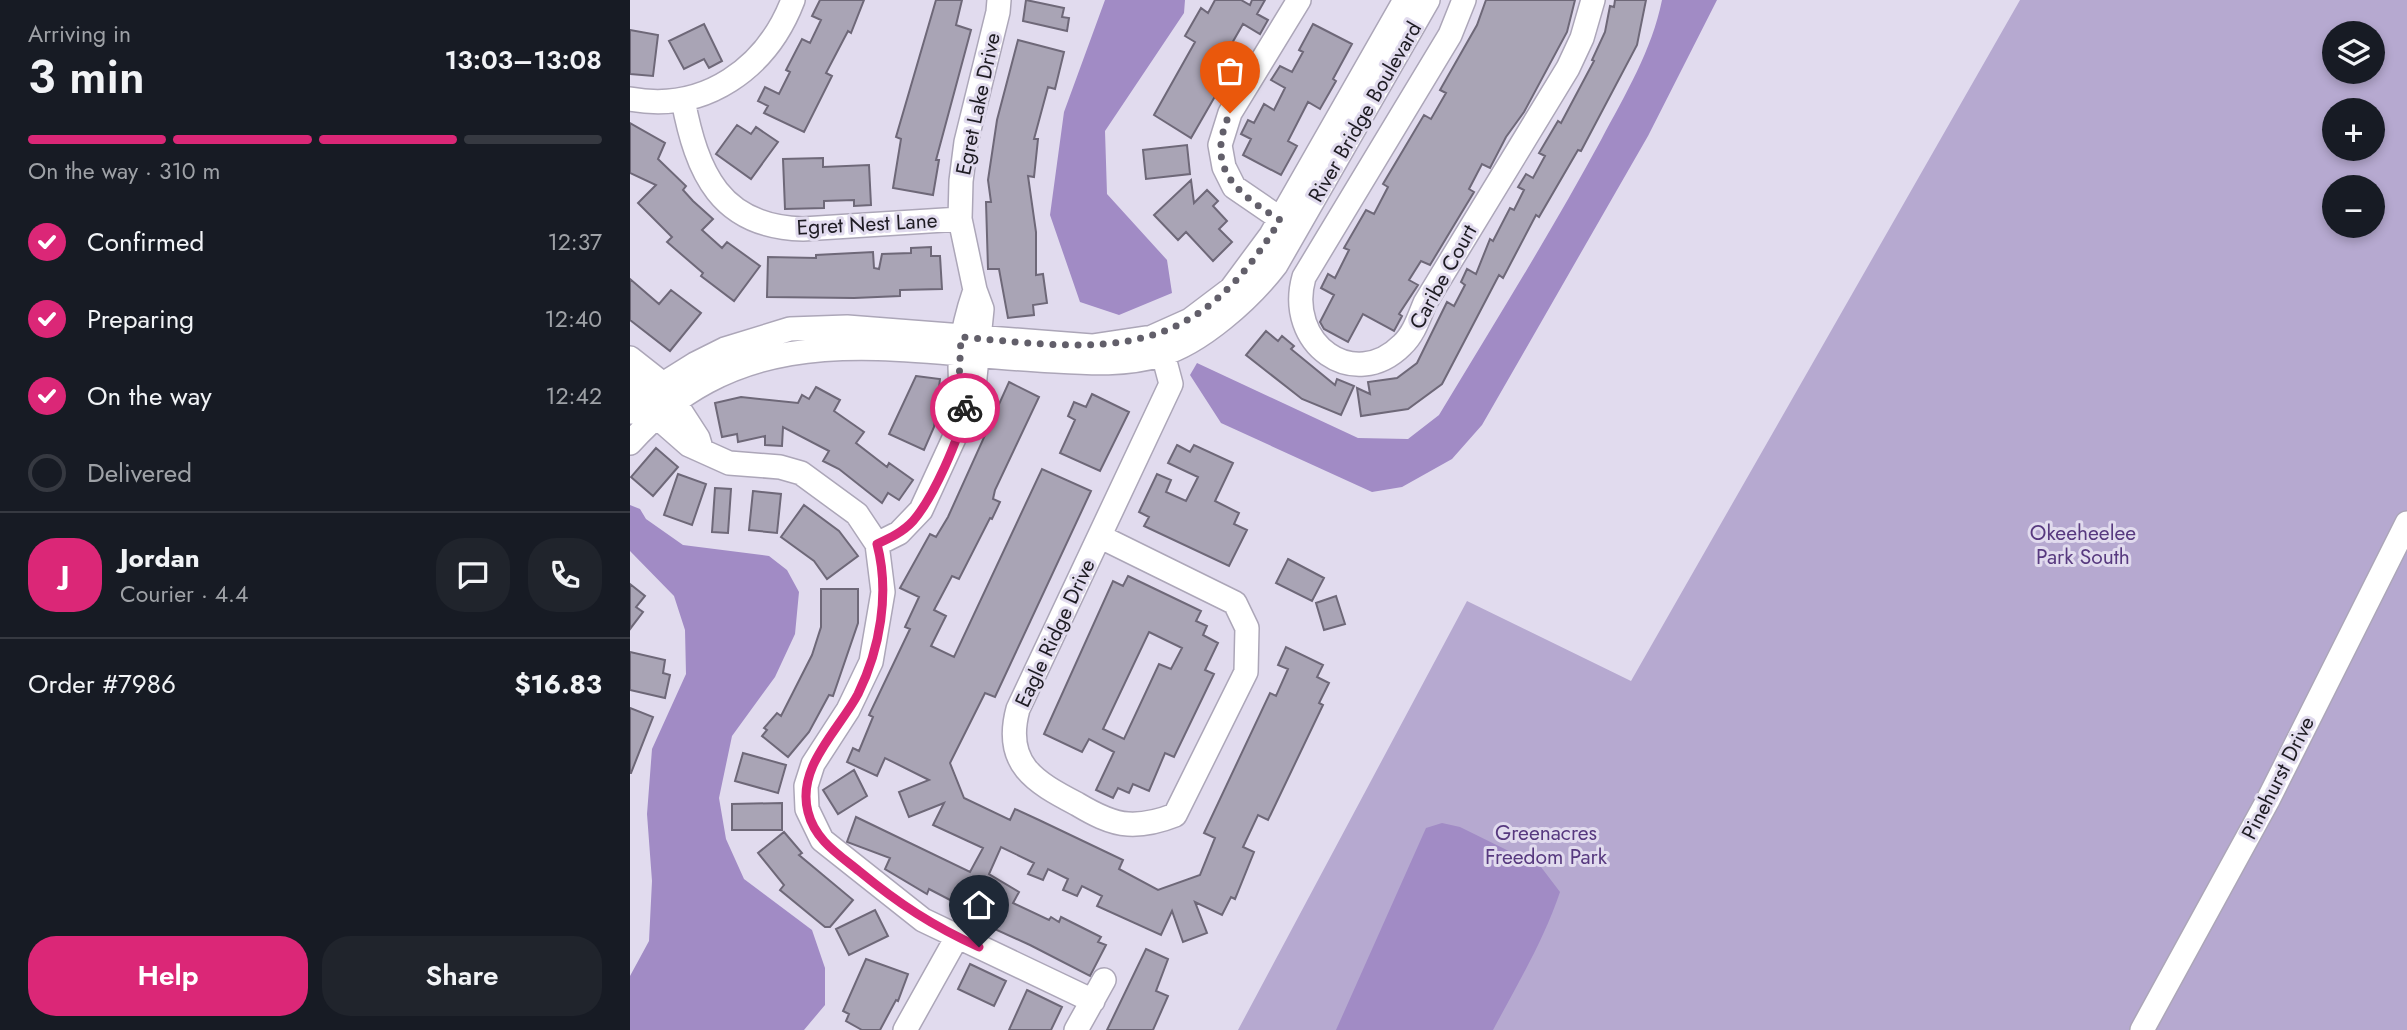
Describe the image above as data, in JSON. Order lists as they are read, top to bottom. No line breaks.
{"streets":{"street":["Egret Lake Drive","River Bridge Boulevard","Egret Nest Lane","Caribe Court","Eagle Ridge Drive","Pinehurst Drive"]},"crossings":[["Egret Lake Drive","River Bridge Boulevard"],["Egret Lake Drive","Egret Nest Lane"],["River Bridge Boulevard","Eagle Ridge Drive"]],"parks":["Okeeheelee Park South","Greenacres Freedom Park"],"page":{"heading":["3 min","Arriving in","13:03–13:08"],"panel":["Jordan","Courier · 4.4","Order #7986","$16.83"],"map_buttons":["+","−"],"bar":"On the way · 310 m","list":[["Confirmed","12:37"],["Preparing","12:40"],["On the way","12:42"],"Delivered"],"round":"J","buttons":["Help","Share"]}}
